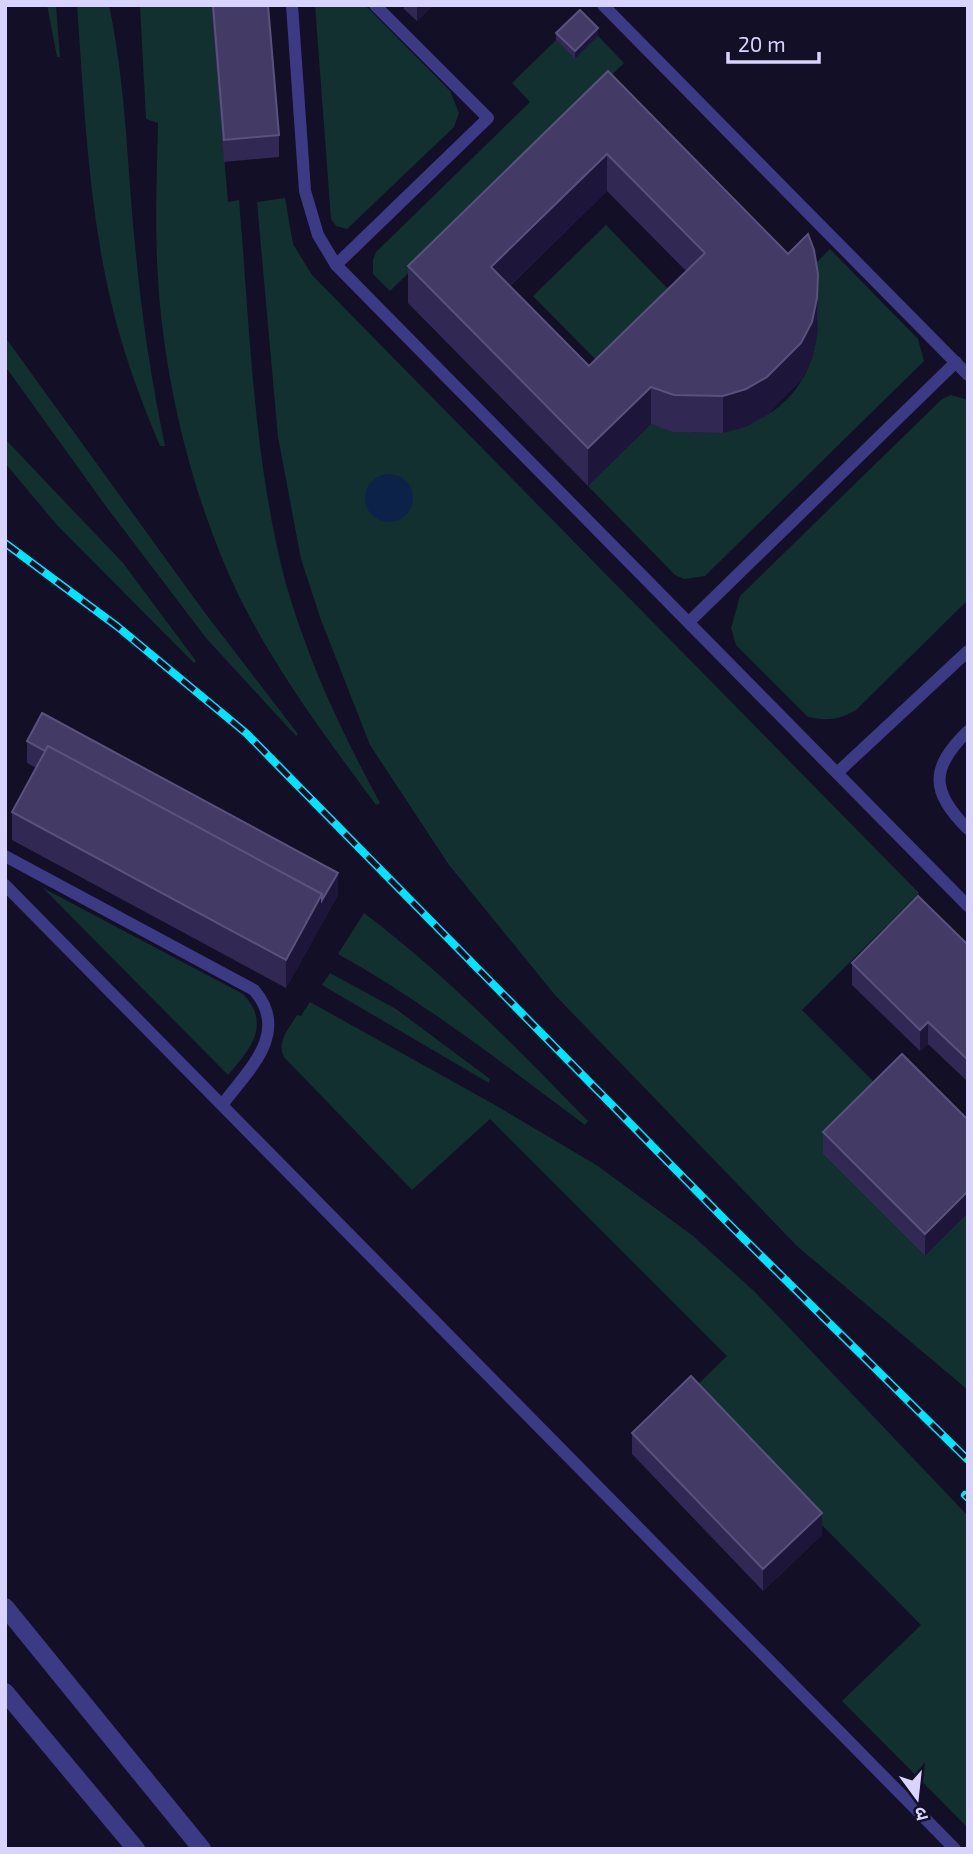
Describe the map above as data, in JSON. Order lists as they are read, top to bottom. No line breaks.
{"scale_bar":"20 m","north":"bottom"}
